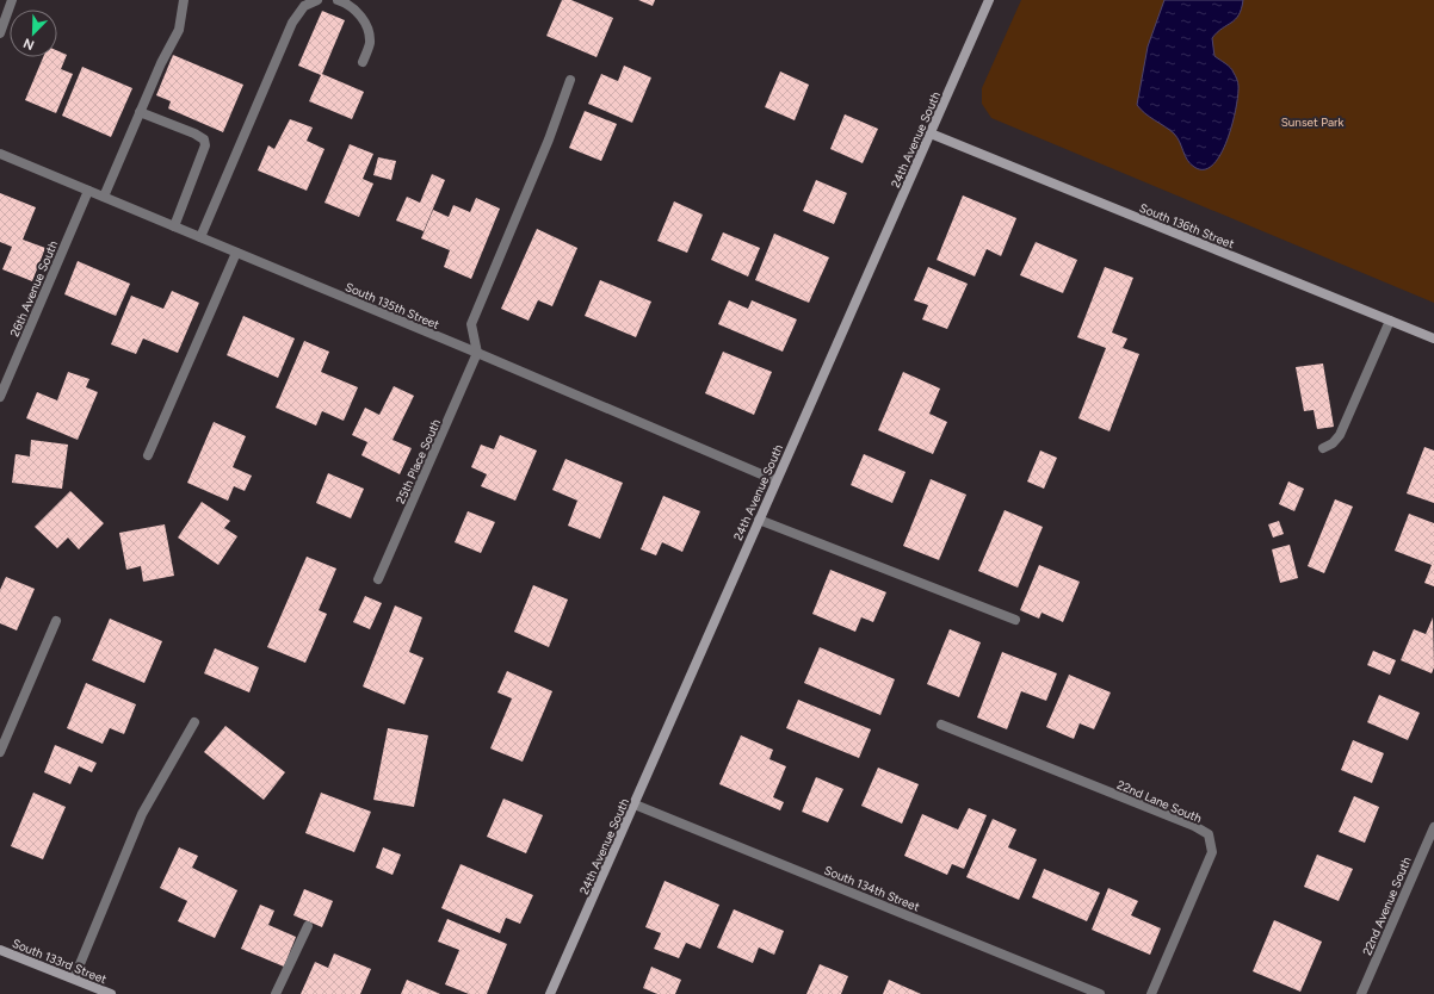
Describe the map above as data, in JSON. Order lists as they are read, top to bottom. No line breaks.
{"streets":{"street":["24th Avenue South","South 136th Street","26th Avenue South","South 135th Street","25th Place South","22nd Lane South","South 134th Street","22nd Avenue South","South 133rd Street"]},"crossings":[["24th Avenue South","South 136th Street"],["24th Avenue South","South 135th Street"],["24th Avenue South","South 134th Street"],["26th Avenue South","South 135th Street"],["South 135th Street","25th Place South"]],"parks":["Sunset Park"],"north":"bottom left"}
